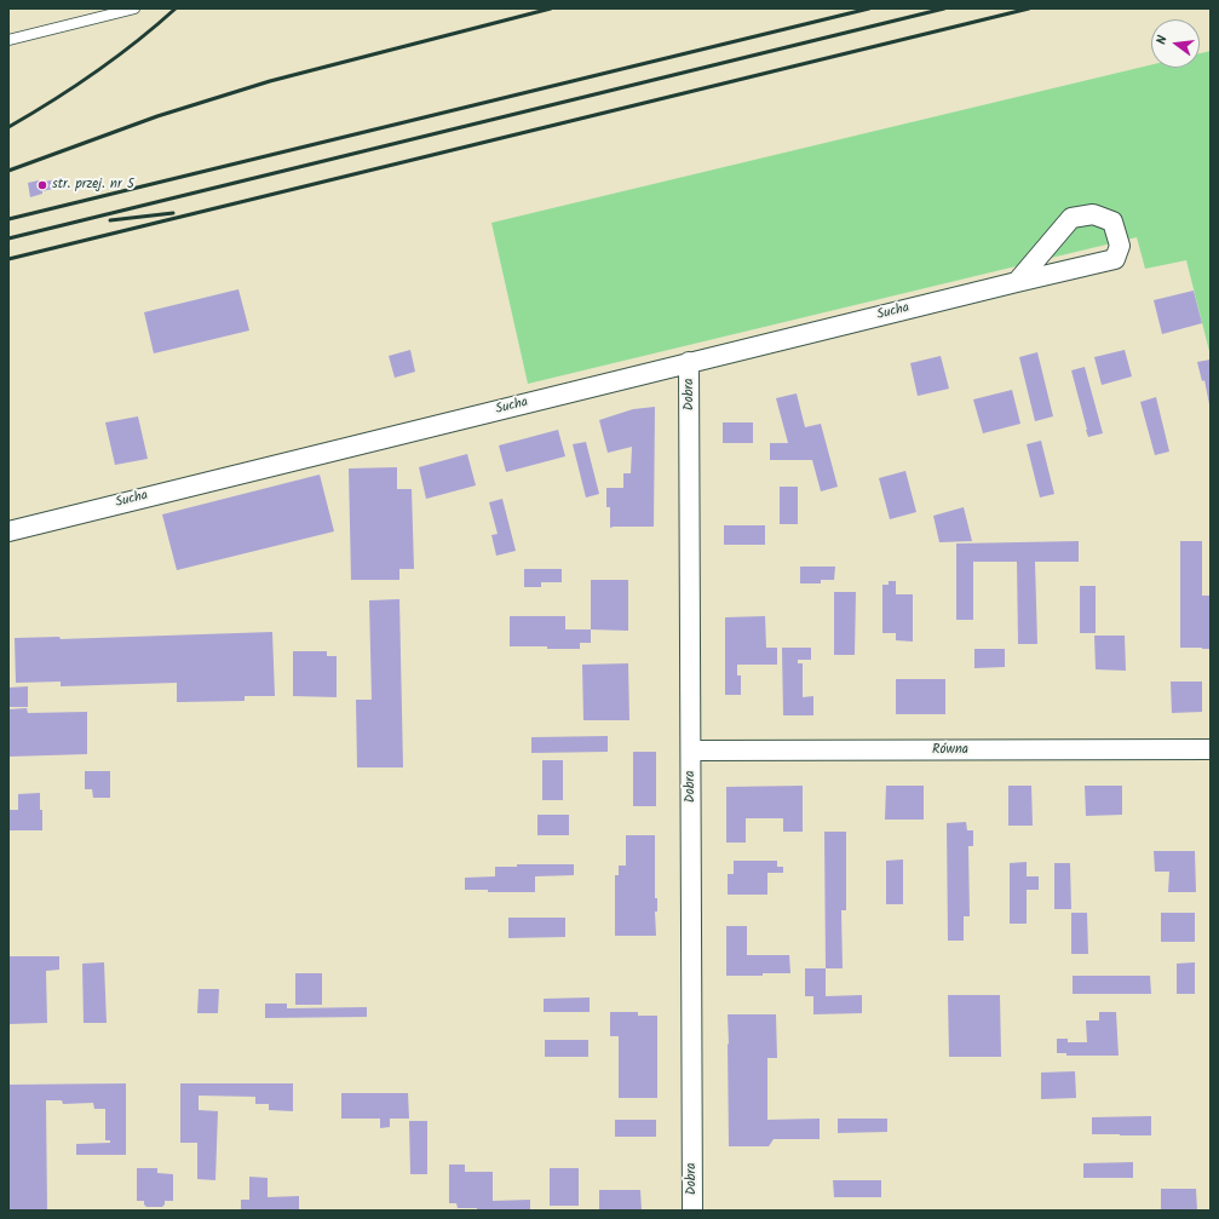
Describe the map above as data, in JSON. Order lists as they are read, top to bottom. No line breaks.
{"streets":{"street":["Sucha","Dobra","Równa"]},"crossings":[["Sucha","Dobra"],["Dobra","Równa"]],"places":["str. przej. nr 5"],"north":"left"}
